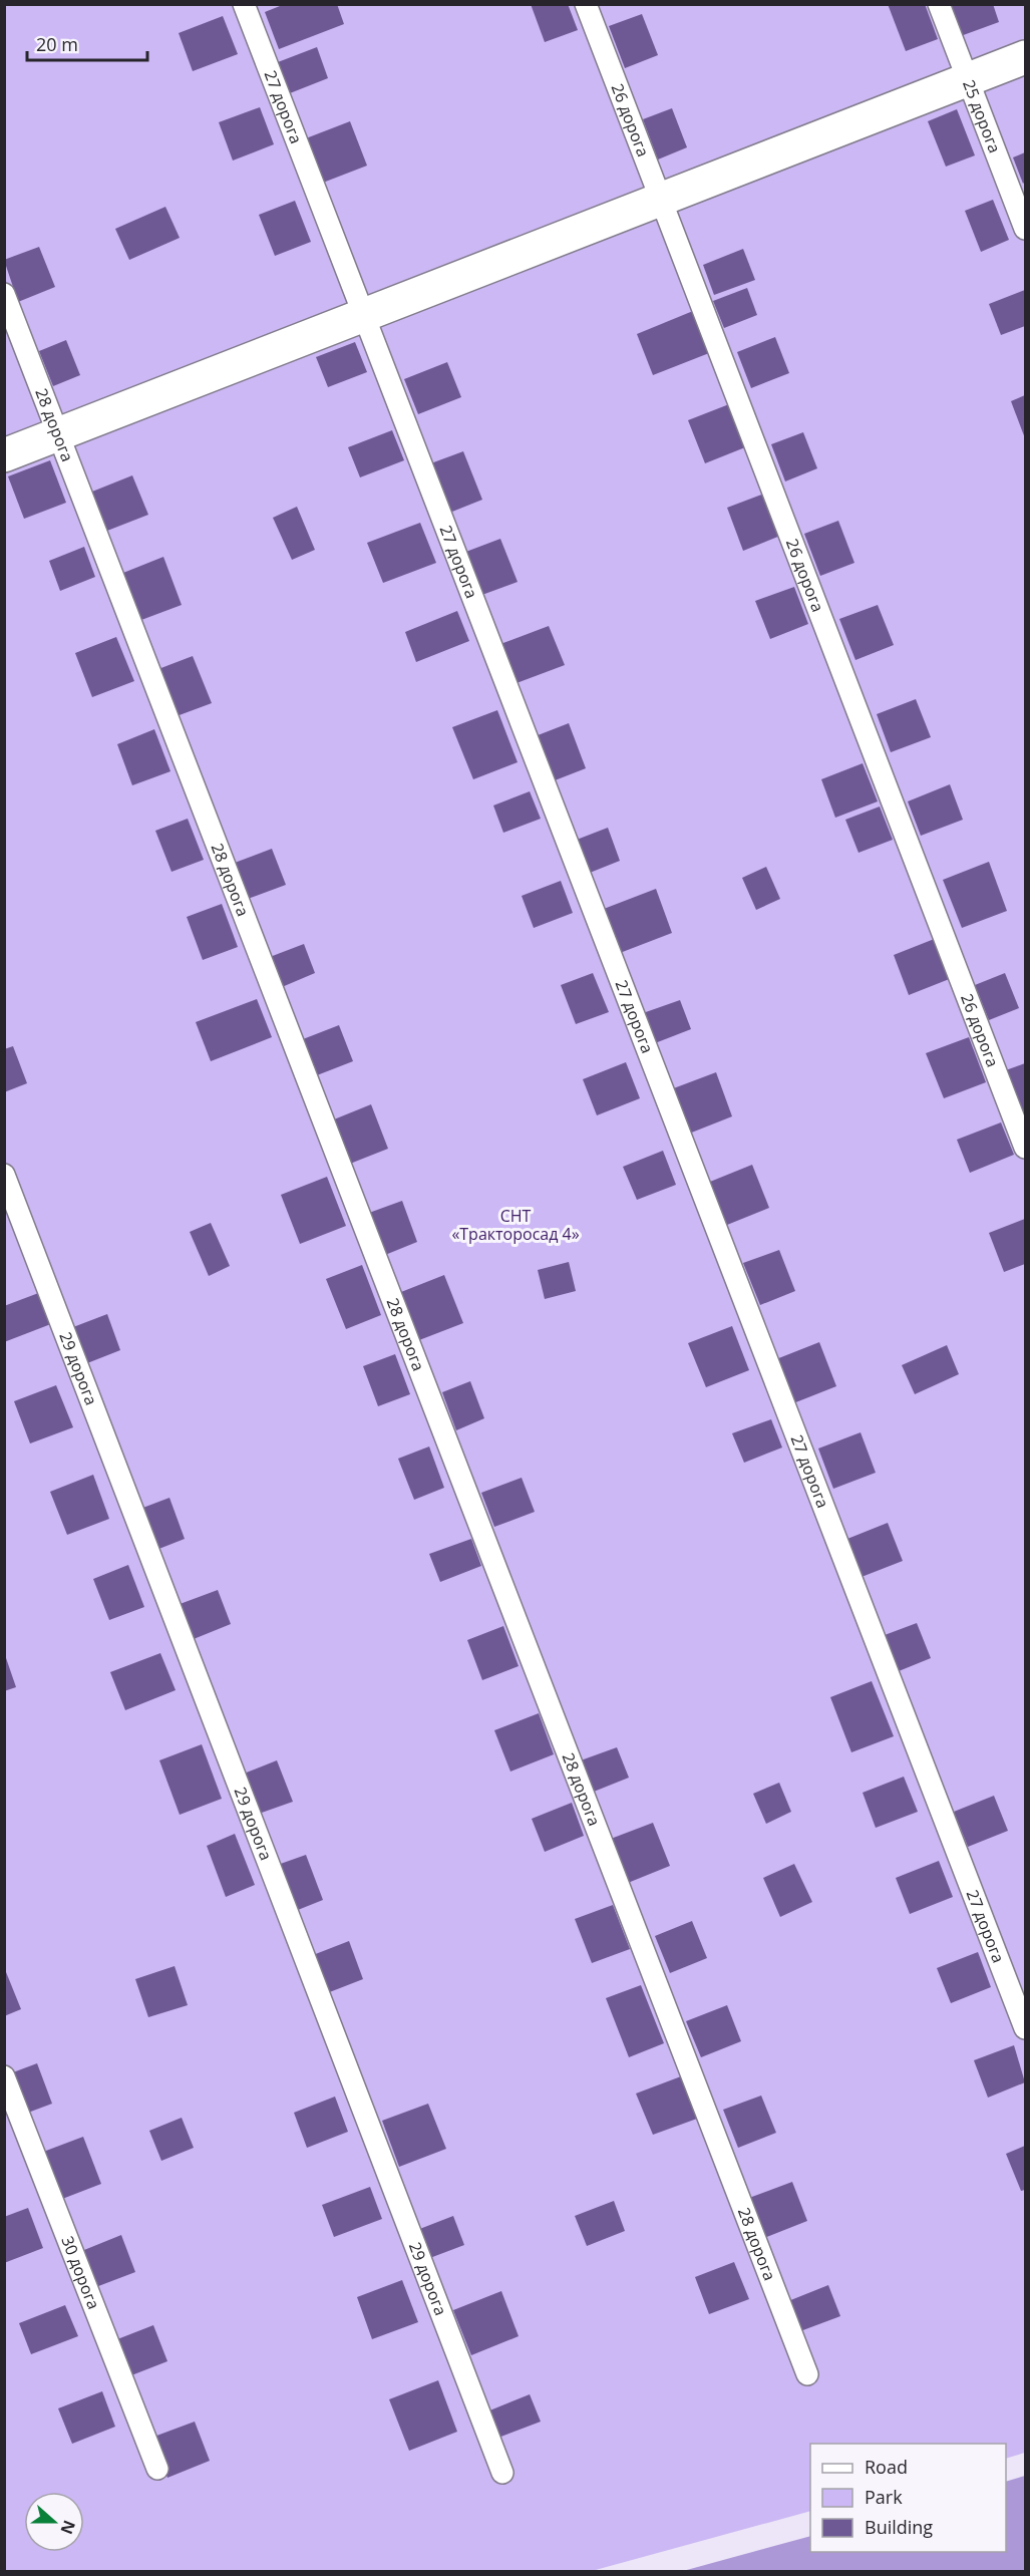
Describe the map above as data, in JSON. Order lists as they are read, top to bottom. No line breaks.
{"streets":{"lane":["27 дорога","25 дорога","26 дорога","28 дорога","29 дорога","30 дорога"]},"parks":["СНТ «Тракторосад 4»"],"legend":["Road","Park","Building"],"scale_bar":"20 m","north":"right"}
